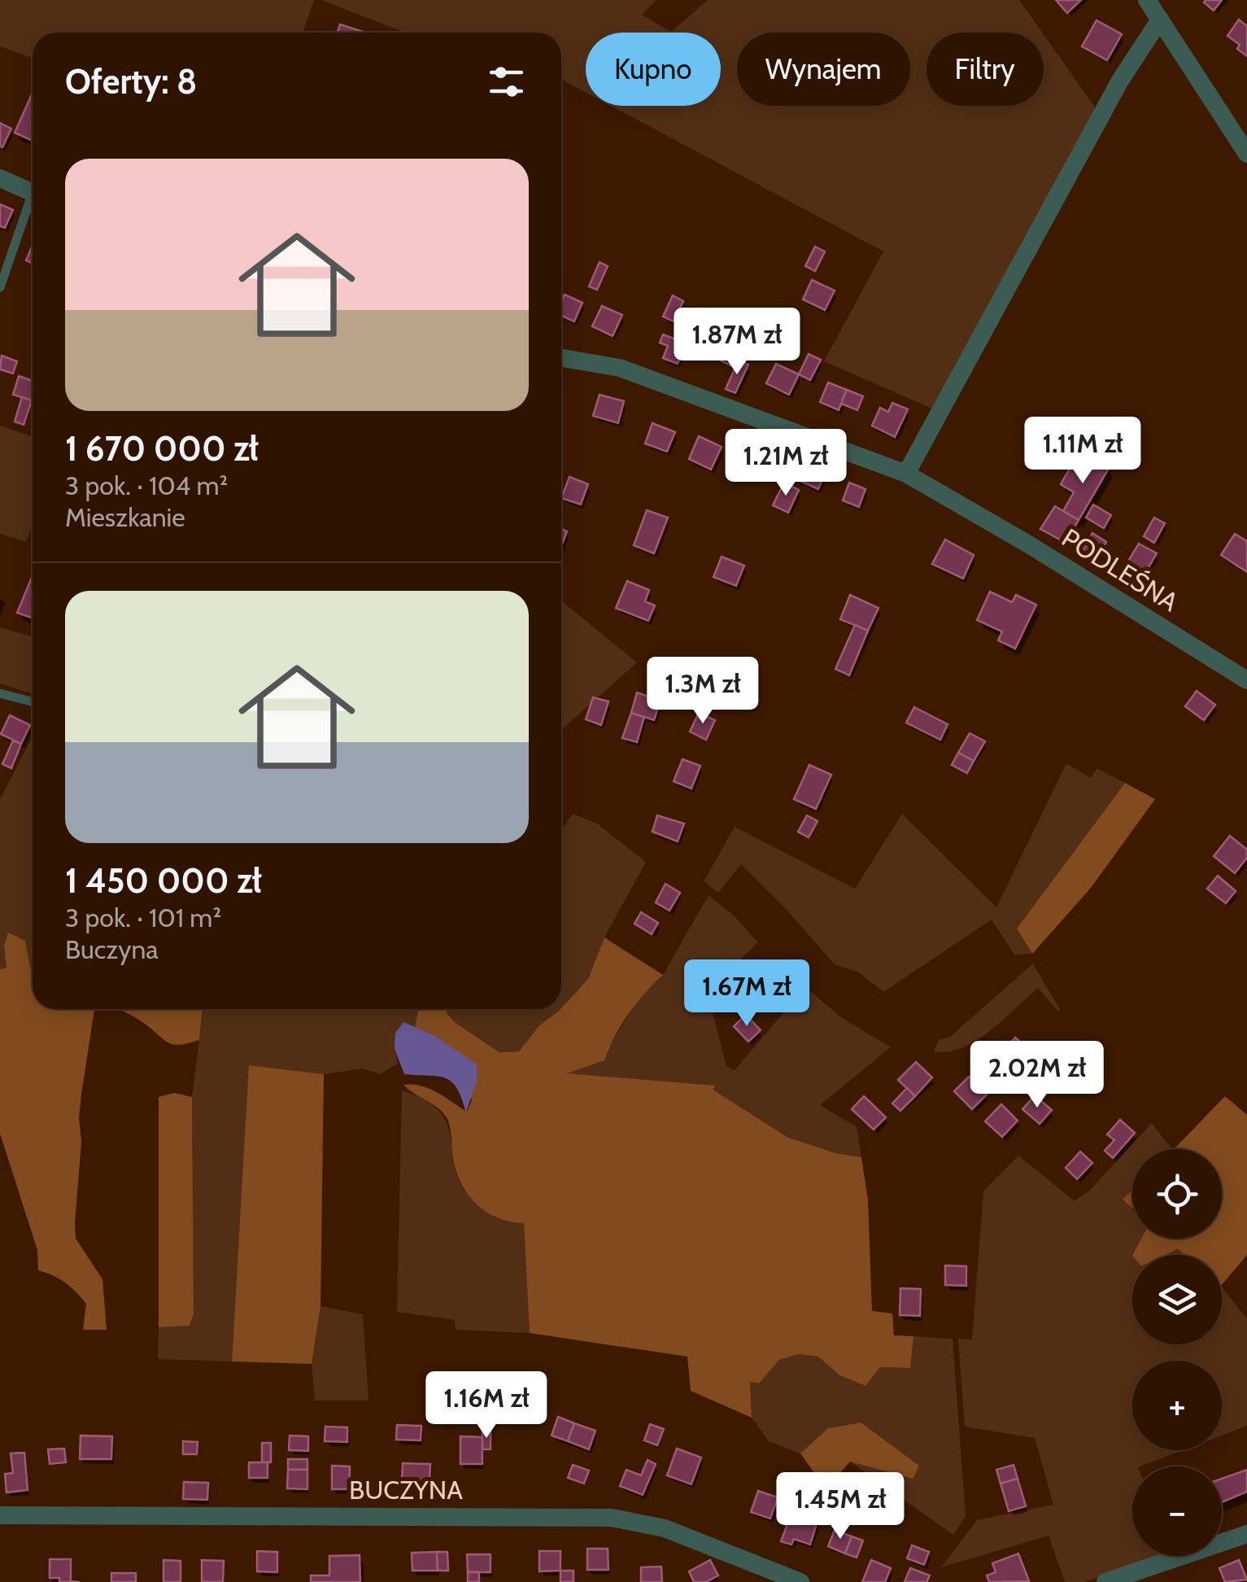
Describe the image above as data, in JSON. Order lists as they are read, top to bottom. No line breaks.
{"streets":{"street":["PODLEŚNA","BUCZYNA"]},"page":{"chip":["Kupno","Wynajem","Filtry"],"heading":"Oferty: 8","list":[{"name":"1 670 000 zł","note":"3 pok. · 104 m² · Mieszkanie"},{"name":"1 450 000 zł","note":"3 pok. · 101 m² · Buczyna"}],"price":["1.87M zł","1.11M zł","1.21M zł","1.3M zł","1.67M zł","2.02M zł","1.16M zł","1.45M zł"],"map_buttons":["+","−"]}}
